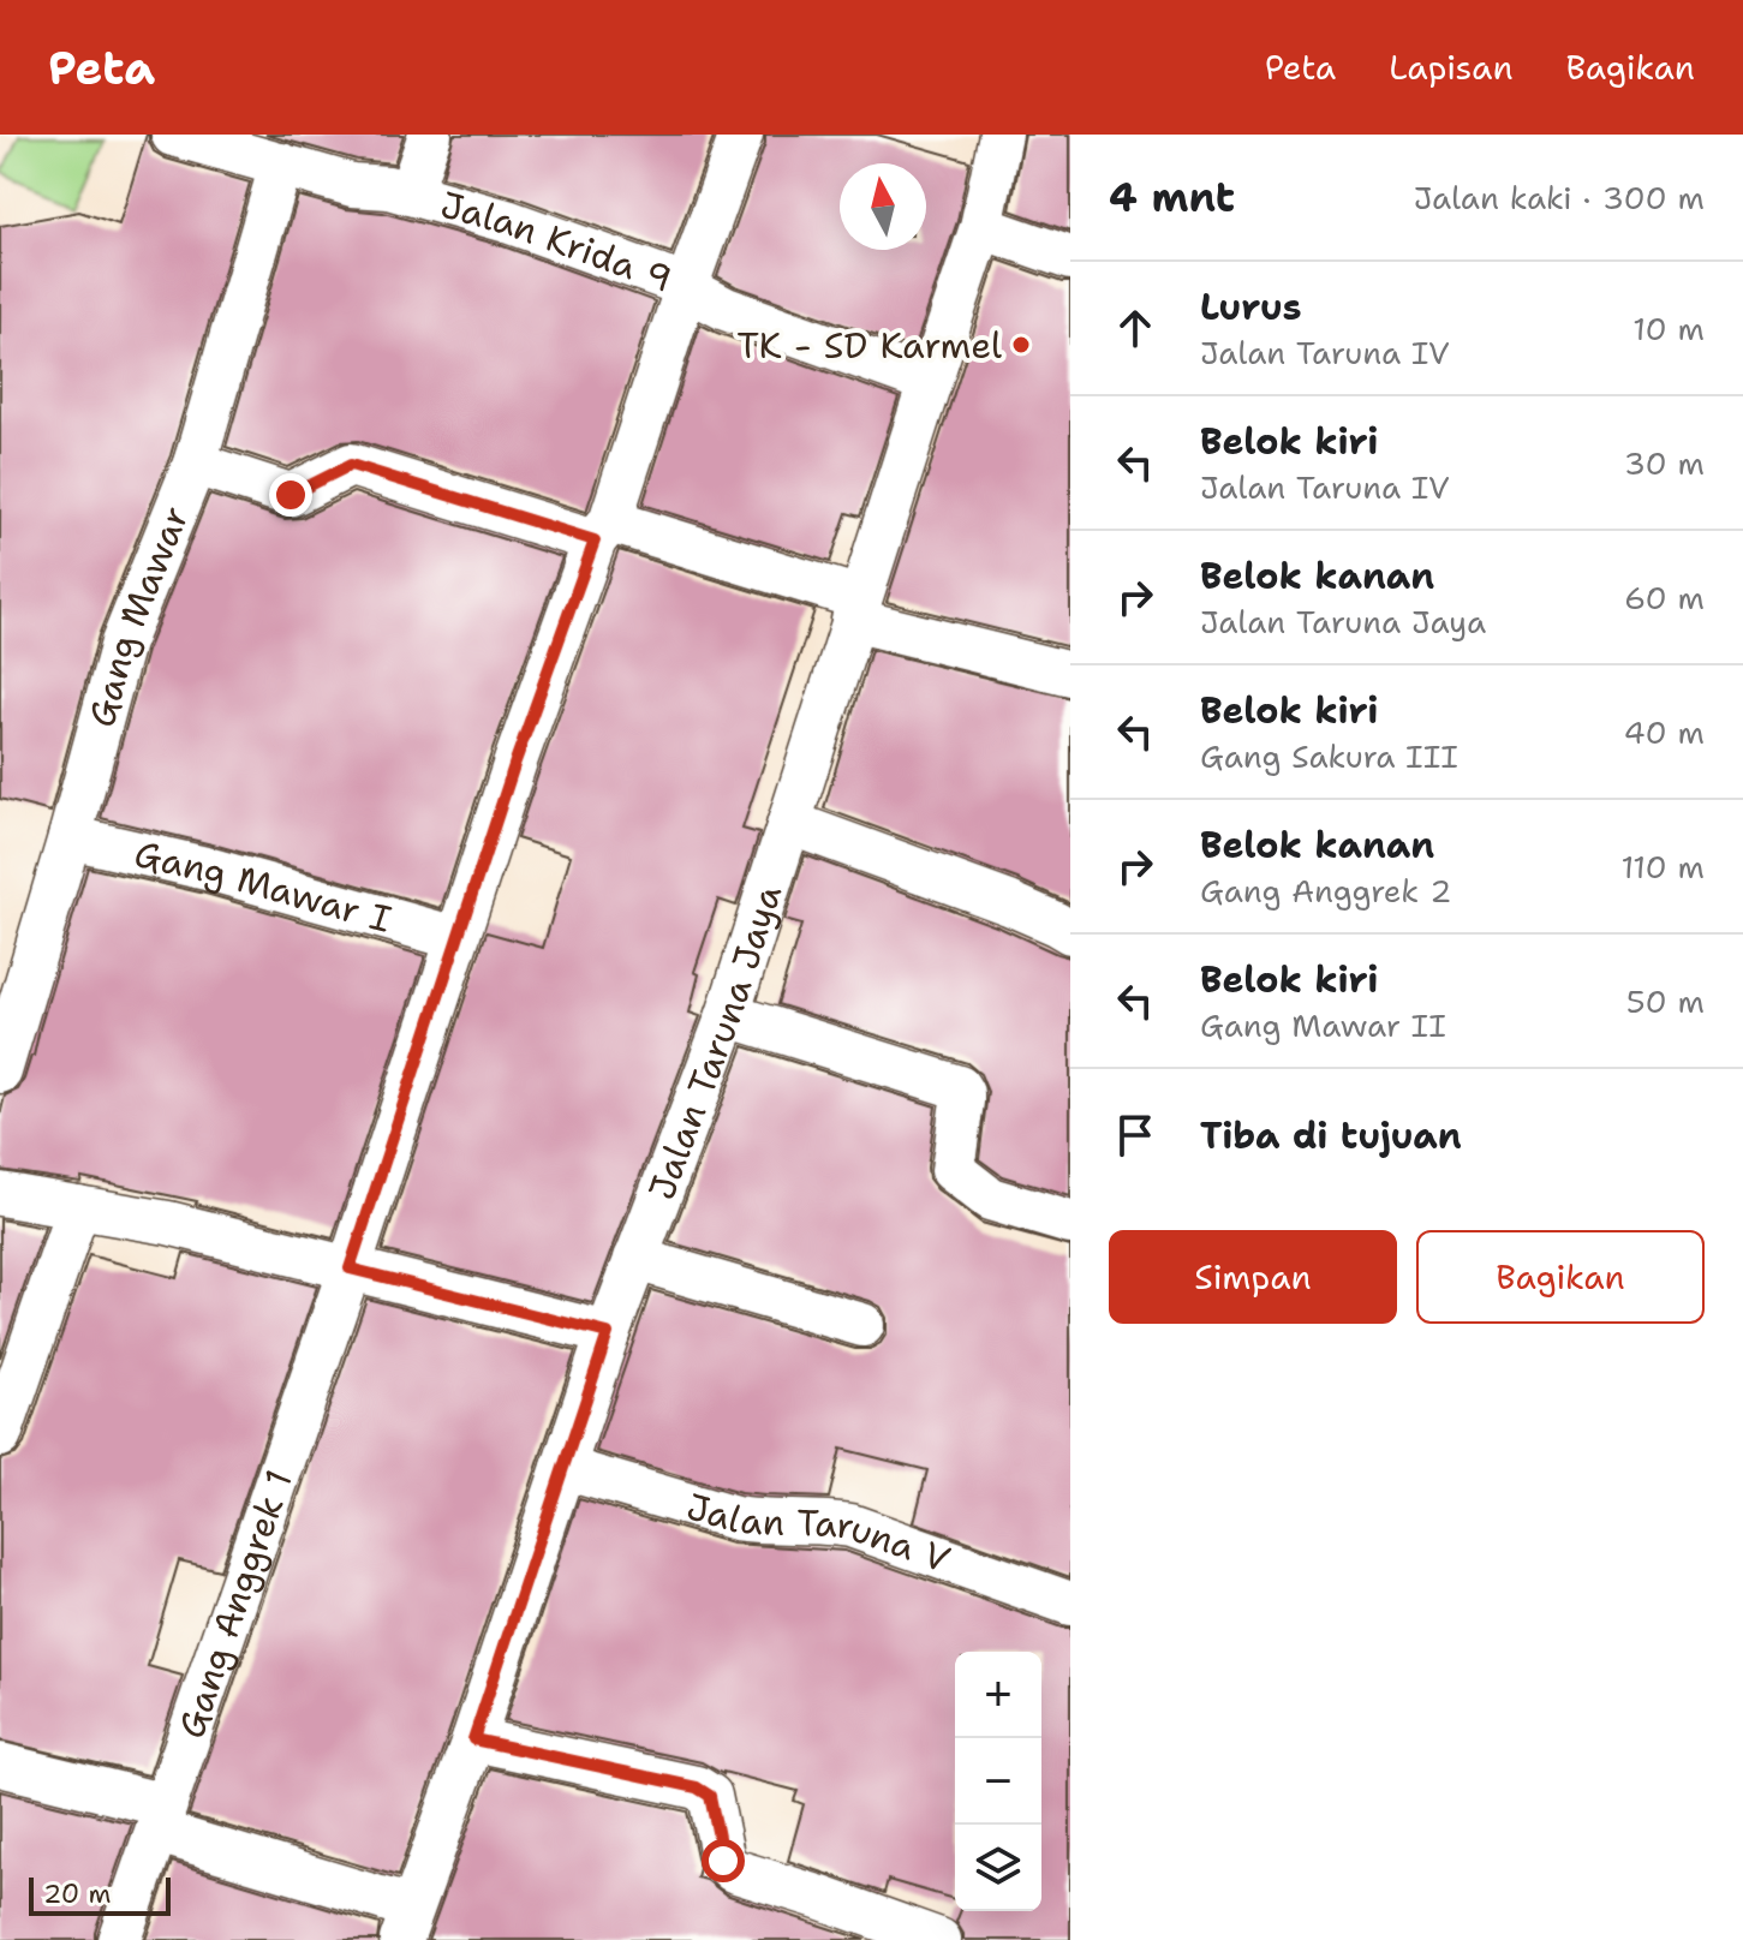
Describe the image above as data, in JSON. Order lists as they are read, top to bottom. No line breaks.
{"streets":{"street":["Jalan Krida 9","Gang Mawar","Gang Mawar I","Jalan Taruna Jaya","Jalan Taruna V","Gang Anggrek 1"]},"crossings":[["Jalan Krida 9","Gang Mawar"],["Jalan Krida 9","Jalan Taruna Jaya"],["Jalan Krida 9","Gang Anggrek 1"],["Gang Mawar","Gang Mawar I"],["Gang Mawar I","Gang Anggrek 1"],["Jalan Taruna Jaya","Jalan Taruna V"]],"places":["TK - SD Karmel"],"scale_bar":"20 m","north":"top","page":{"header":"Peta","nav":["Peta","Lapisan","Bagikan"],"heading":["4 mnt","Jalan kaki · 300 m"],"list":[["Lurus","Jalan Taruna IV","10 m"],["Belok kiri","Jalan Taruna IV","30 m"],["Belok kanan","Jalan Taruna Jaya","60 m"],["Belok kiri","Gang Sakura III","40 m"],["Belok kanan","Gang Anggrek 2","110 m"],["Belok kiri","Gang Mawar II","50 m"],"Tiba di tujuan"],"buttons":["Simpan","Bagikan"],"map_buttons":["+","−"],"scale":"20 m"}}
